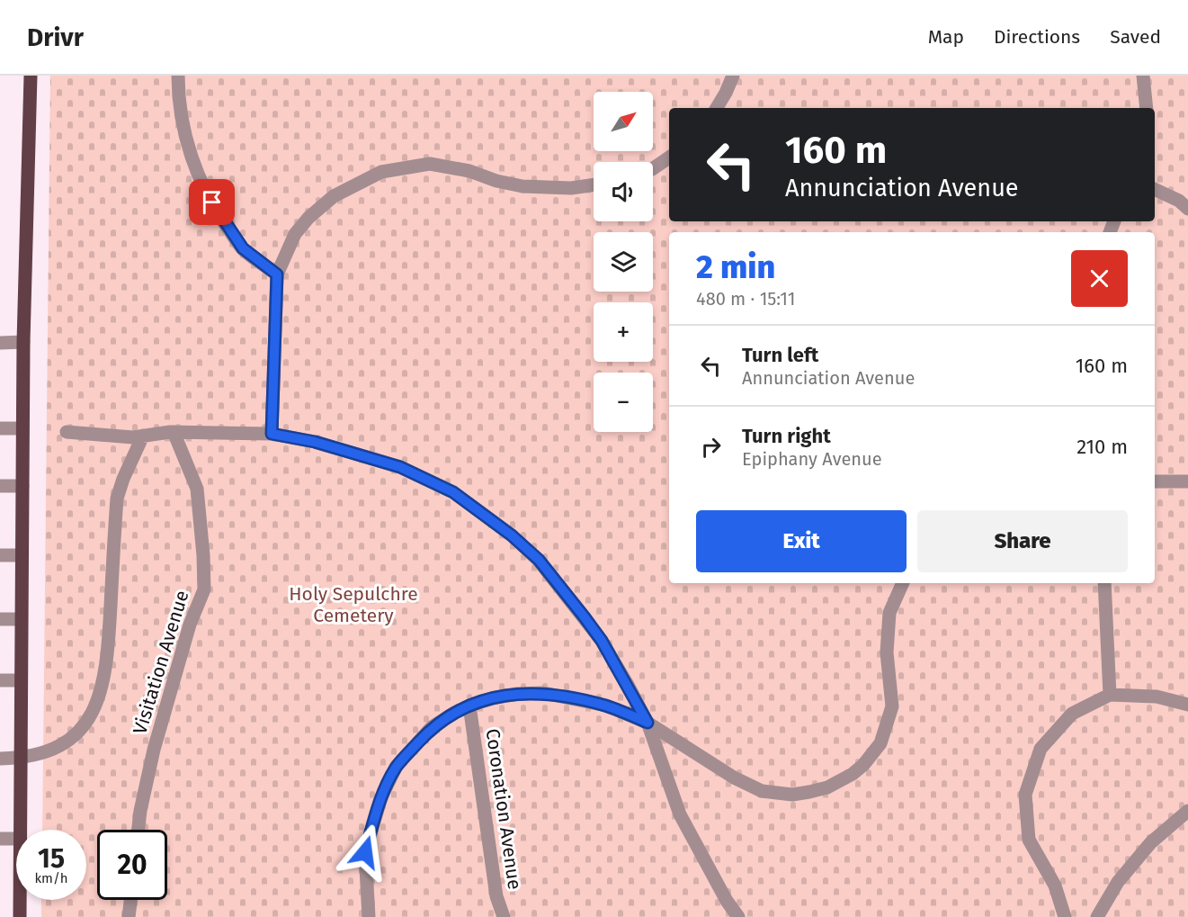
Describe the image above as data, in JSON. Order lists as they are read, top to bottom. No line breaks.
{"streets":{"street":["Visitation Avenue","Coronation Avenue"]},"parks":["Holy Sepulchre Cemetery"],"north":"top right","page":{"header":"Drivr","nav":["Map","Directions","Saved"],"map_buttons":["+","−"],"turn":["160 m","Annunciation Avenue"],"heading":["2 min","480 m · 15:11"],"list":[{"name":"Turn left","note":"Annunciation Avenue","value":"160 m"},{"name":"Turn right","note":"Epiphany Avenue","value":"210 m"}],"buttons":["Exit","Share"],"speed":"15 km/h","limit":"20"}}
